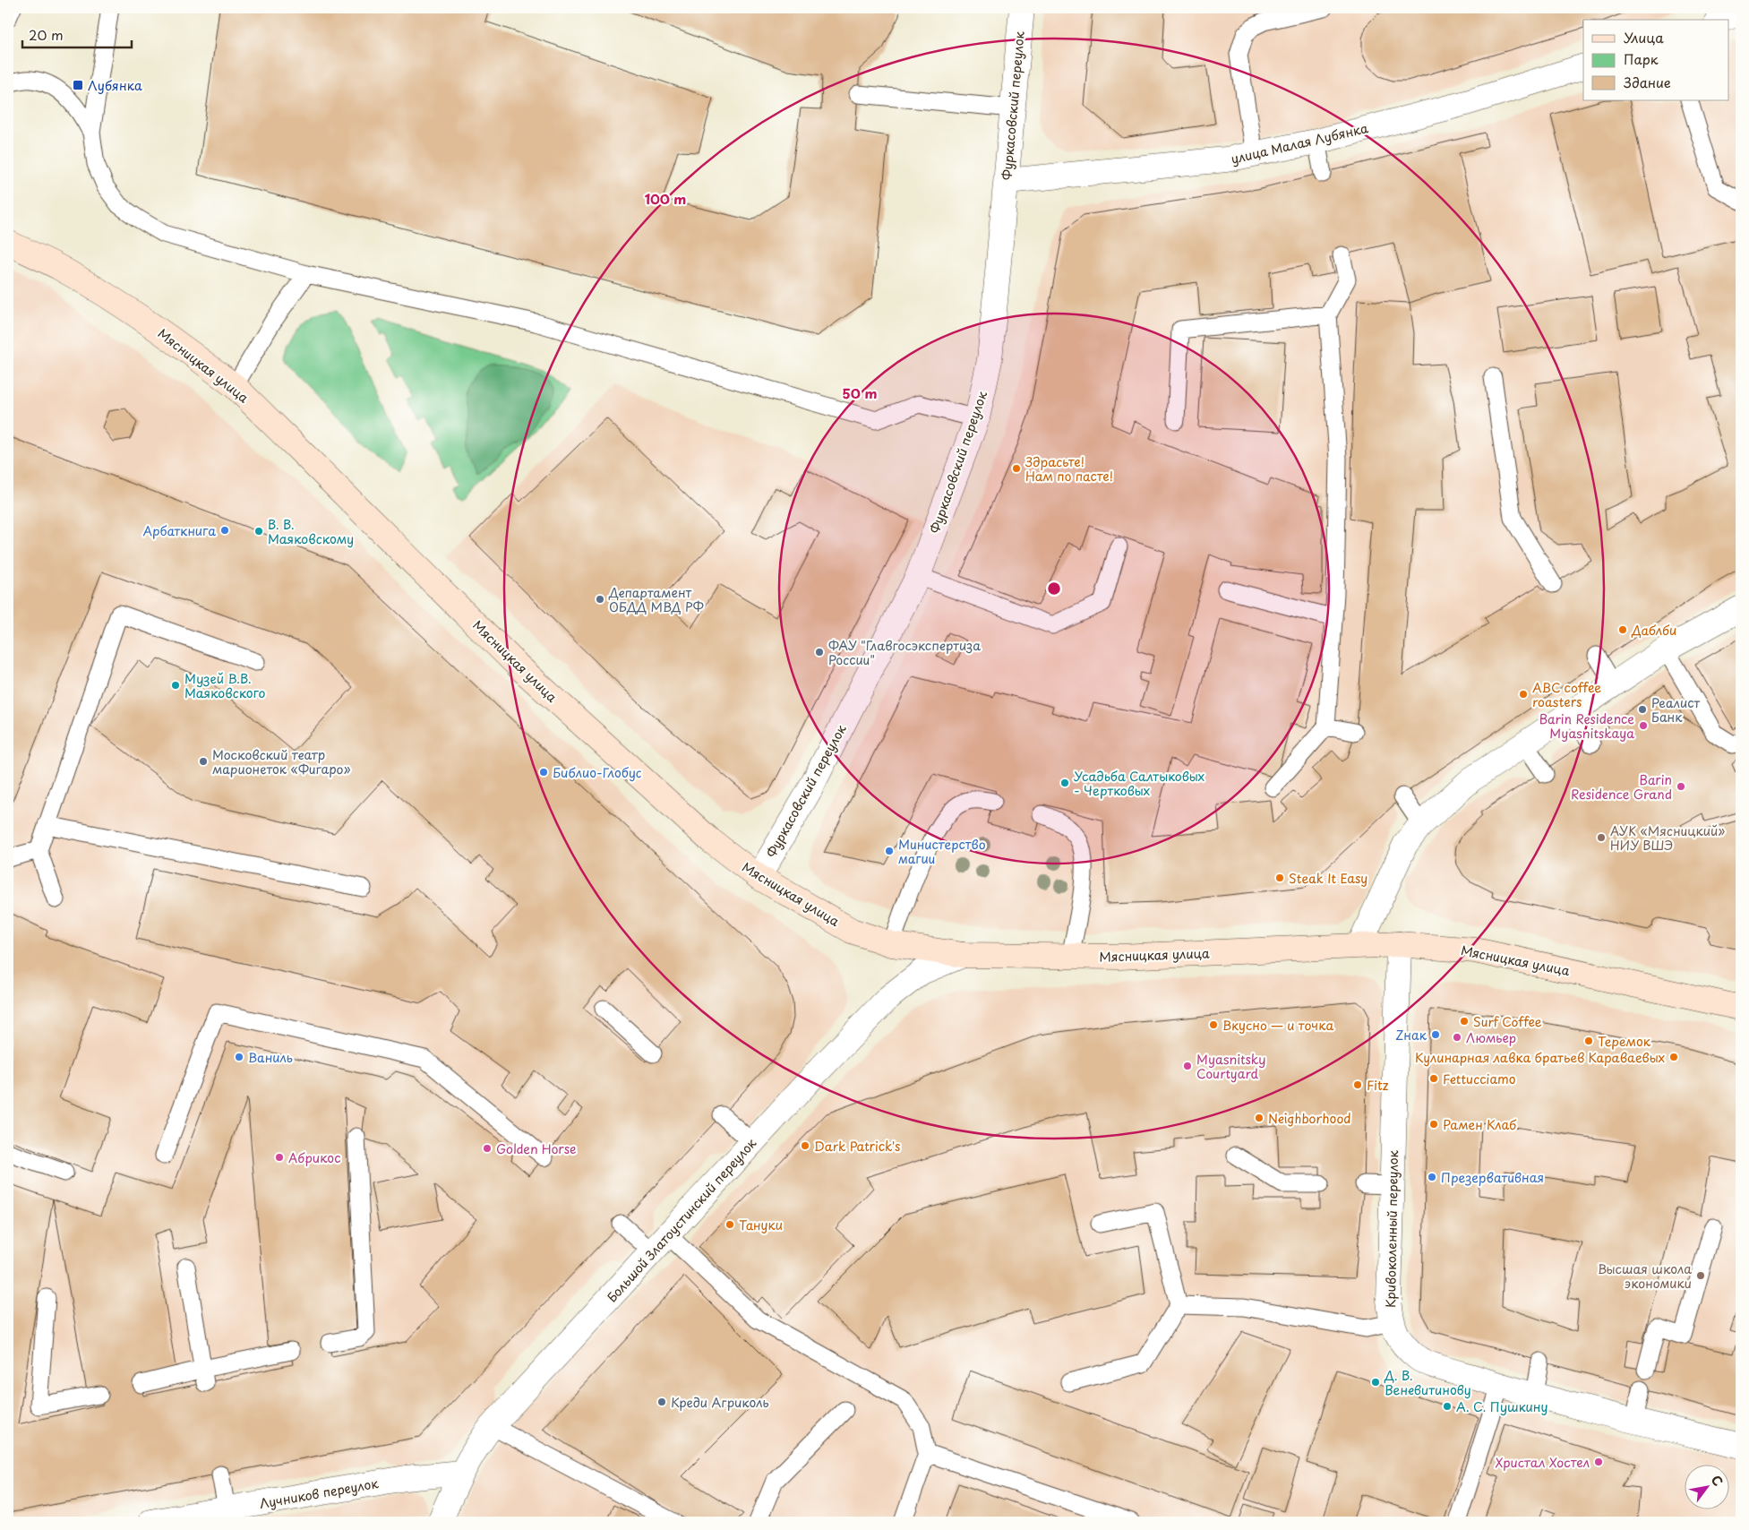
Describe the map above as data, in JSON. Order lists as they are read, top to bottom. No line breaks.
{"streets":{"main road":["Мясницкая улица"],"street":["Фуркасовский переулок","улица Малая Лубянка","Большой Златоустинский переулок","Кривоколенный переулок","Лучников переулок"]},"crossings":[["Фуркасовский переулок","улица Малая Лубянка"],["Фуркасовский переулок","Мясницкая улица"],["Мясницкая улица","Большой Златоустинский переулок"],["Мясницкая улица","Кривоколенный переулок"],["Большой Златоустинский переулок","Лучников переулок"]],"places":{"transit":["Лубянка"],"other":["Здрасьте! Нам по пасте!","Арбаткнига","В. В. Маяковскому","Департамент ОБДД МВД РФ","Даблби","ФАУ \"Главгосэкспертиза России\"","Музей В.В. Маяковского","ABC coffee roasters","Реалист Банк","Barin Residence Myasnitskaya","Московский театр марионеток «Фигаро»","Библио-Глобус","Усадьба Салтыковых - Чертковых","Barin Residence Grand","АУК «Мясницкий» НИУ ВШЭ","Министерство магии","Steak It Easy","Surf Coffee","Вкусно — и точка","Zнак","Люмьер","Теремок","Ваниль","Кулинарная лавка братьев Караваевых","Myasnitsky Courtyard","Fettucciamo","Fitz","Neighborhood","Рамен Клаб","Dark Patrick's","Golden Horse","Абрикос","Презервативная","Тануки","Высшая школа экономики","Д. В. Веневитинову","Креди Агриколь","А. С. Пушкину","Христал Хостел"]},"legend":["Улица","Парк","Здание"],"scale_bar":"20 m","north":"top right","rings":["100 m","50 m"]}
